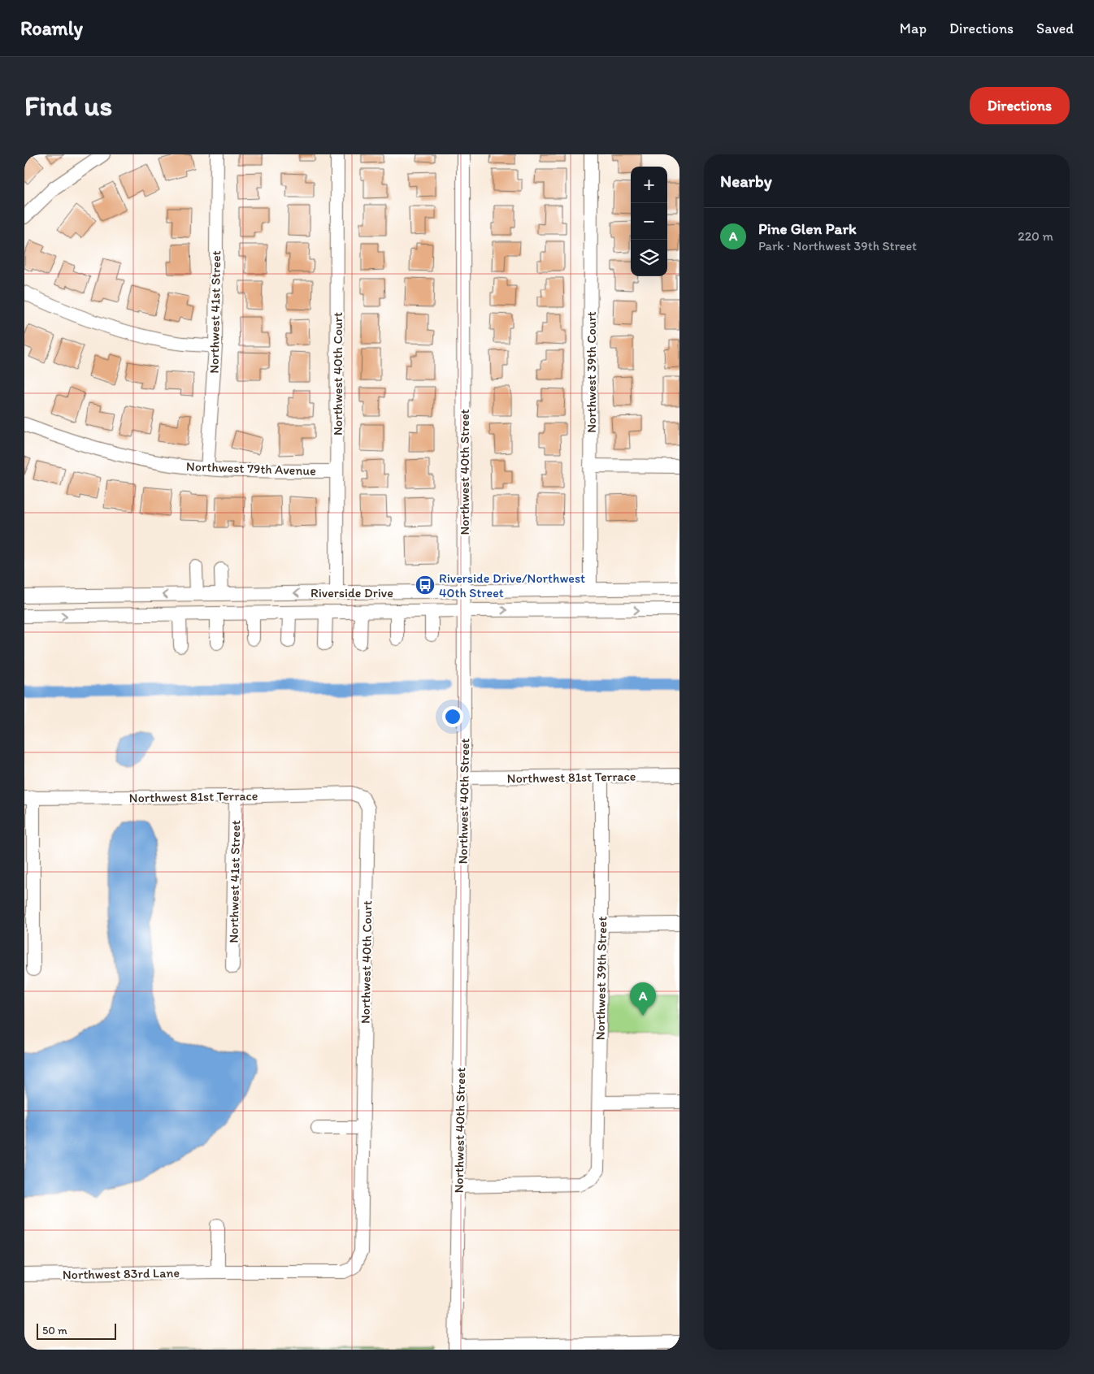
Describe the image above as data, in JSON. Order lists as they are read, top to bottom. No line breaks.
{"streets":{"street":["Northwest 41st Street","Northwest 39th Court","Northwest 40th Court","Northwest 79th Avenue","Northwest 40th Street","Riverside Drive","Northwest 81st Terrace","Northwest 39th Street","Northwest 83rd Lane"]},"crossings":[["Northwest 41st Street","Northwest 79th Avenue"],["Northwest 41st Street","Northwest 81st Terrace"],["Northwest 39th Court","Riverside Drive"],["Northwest 40th Court","Northwest 79th Avenue"],["Northwest 40th Court","Riverside Drive"],["Northwest 40th Court","Northwest 81st Terrace"],["Northwest 40th Court","Northwest 83rd Lane"],["Northwest 40th Street","Riverside Drive"],["Northwest 40th Street","Northwest 81st Terrace"],["Northwest 40th Street","Northwest 39th Street"],["Northwest 81st Terrace","Northwest 39th Street"]],"places":{"bus stop":["Riverside Drive/Northwest 40th Street"]},"scale_bar":"50 m","page":{"header":"Roamly","nav":["Map","Directions","Saved"],"buttons":"Directions","title":"Find us","heading":"Nearby","map_buttons":["+","−"],"list":[{"mark":"A","name":"Pine Glen Park","note":"Park · Northwest 39th Street","value":"220 m"}],"pins":"A","scale":"50 m"}}
